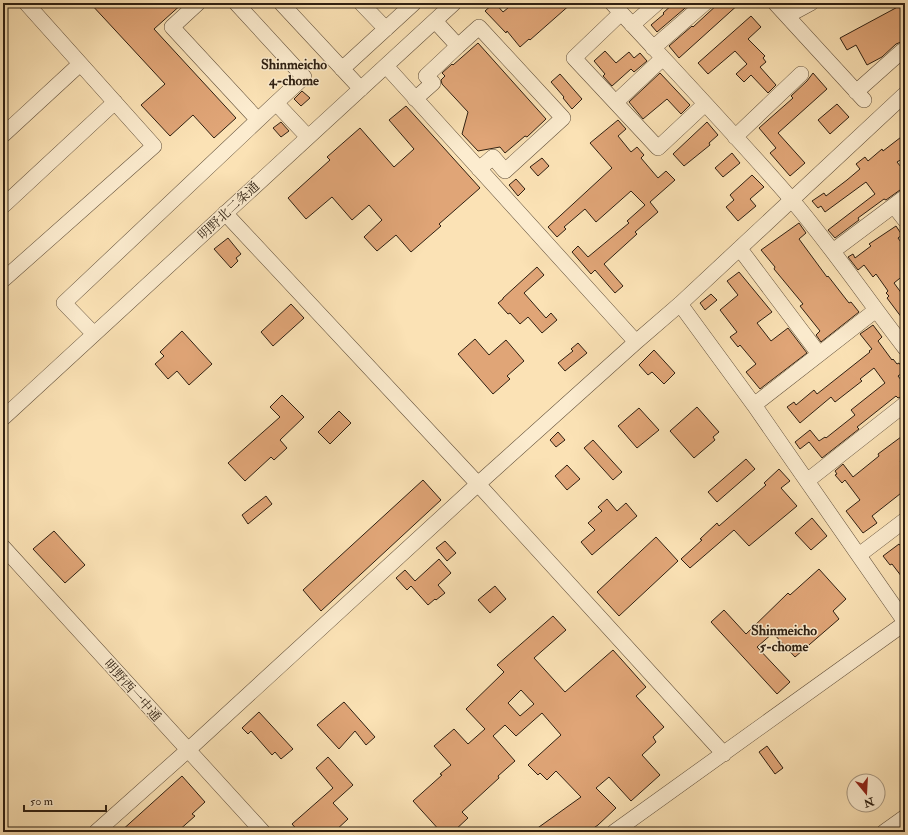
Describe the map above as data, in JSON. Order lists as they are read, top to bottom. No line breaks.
{"streets":{"street":["明野北二条通","明野西一中通"]},"districts":["Shinmeicho 4-chome","Shinmeicho 5-chome"],"scale_bar":"50 m","north":"bottom"}
